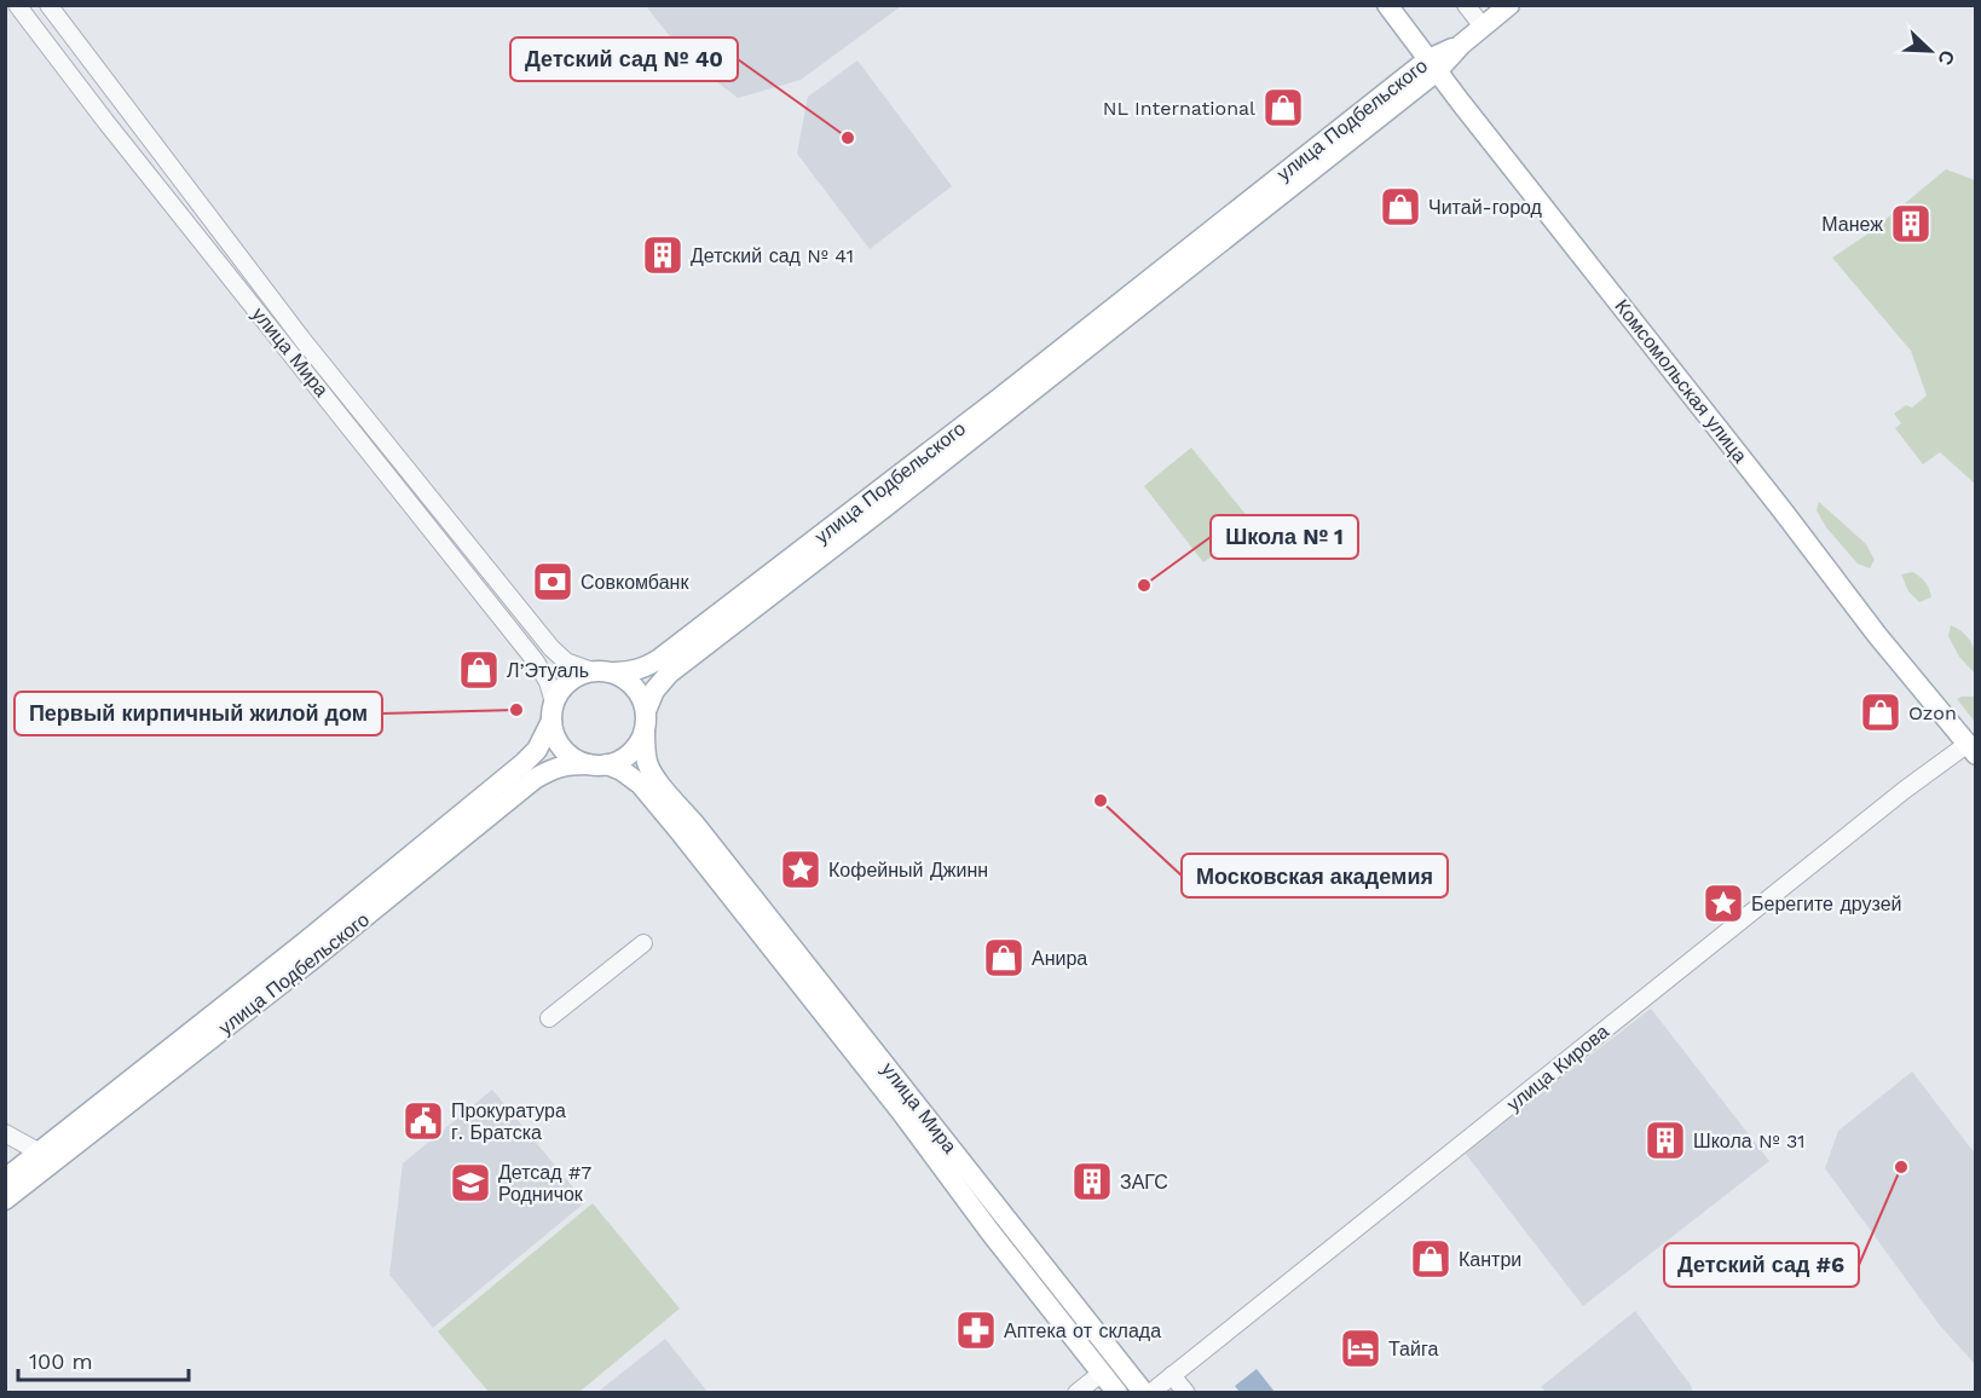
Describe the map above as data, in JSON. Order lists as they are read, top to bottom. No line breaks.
{"streets":{"main road":["улица Подбельского","улица Мира","Комсомольская улица"],"street":["улица Кирова"]},"crossings":[["улица Подбельского","улица Мира"],["улица Подбельского","Комсомольская улица"],["улица Мира","улица Кирова"],["Комсомольская улица","улица Кирова"]],"places":{"shop":["NL International","Читай-город","Л’Этуаль","Ozon","Анира","Кантри"],"other":["Детский сад № 40","Школа № 1","Первый кирпичный жилой дом","Московская академия","Детский сад #6"],"building":["Манеж","Детский сад № 41","Школа № 31","ЗАГС"],"bank":["Совкомбанк"],"place":["Кофейный Джинн","Берегите друзей"],"public building":["Прокуратура г. Братска"],"school or university":["Детсад #7 Родничок"],"pharmacy":["Аптека от склада"],"hotel":["Тайга"]},"scale_bar":"100 m","north":"bottom right"}
